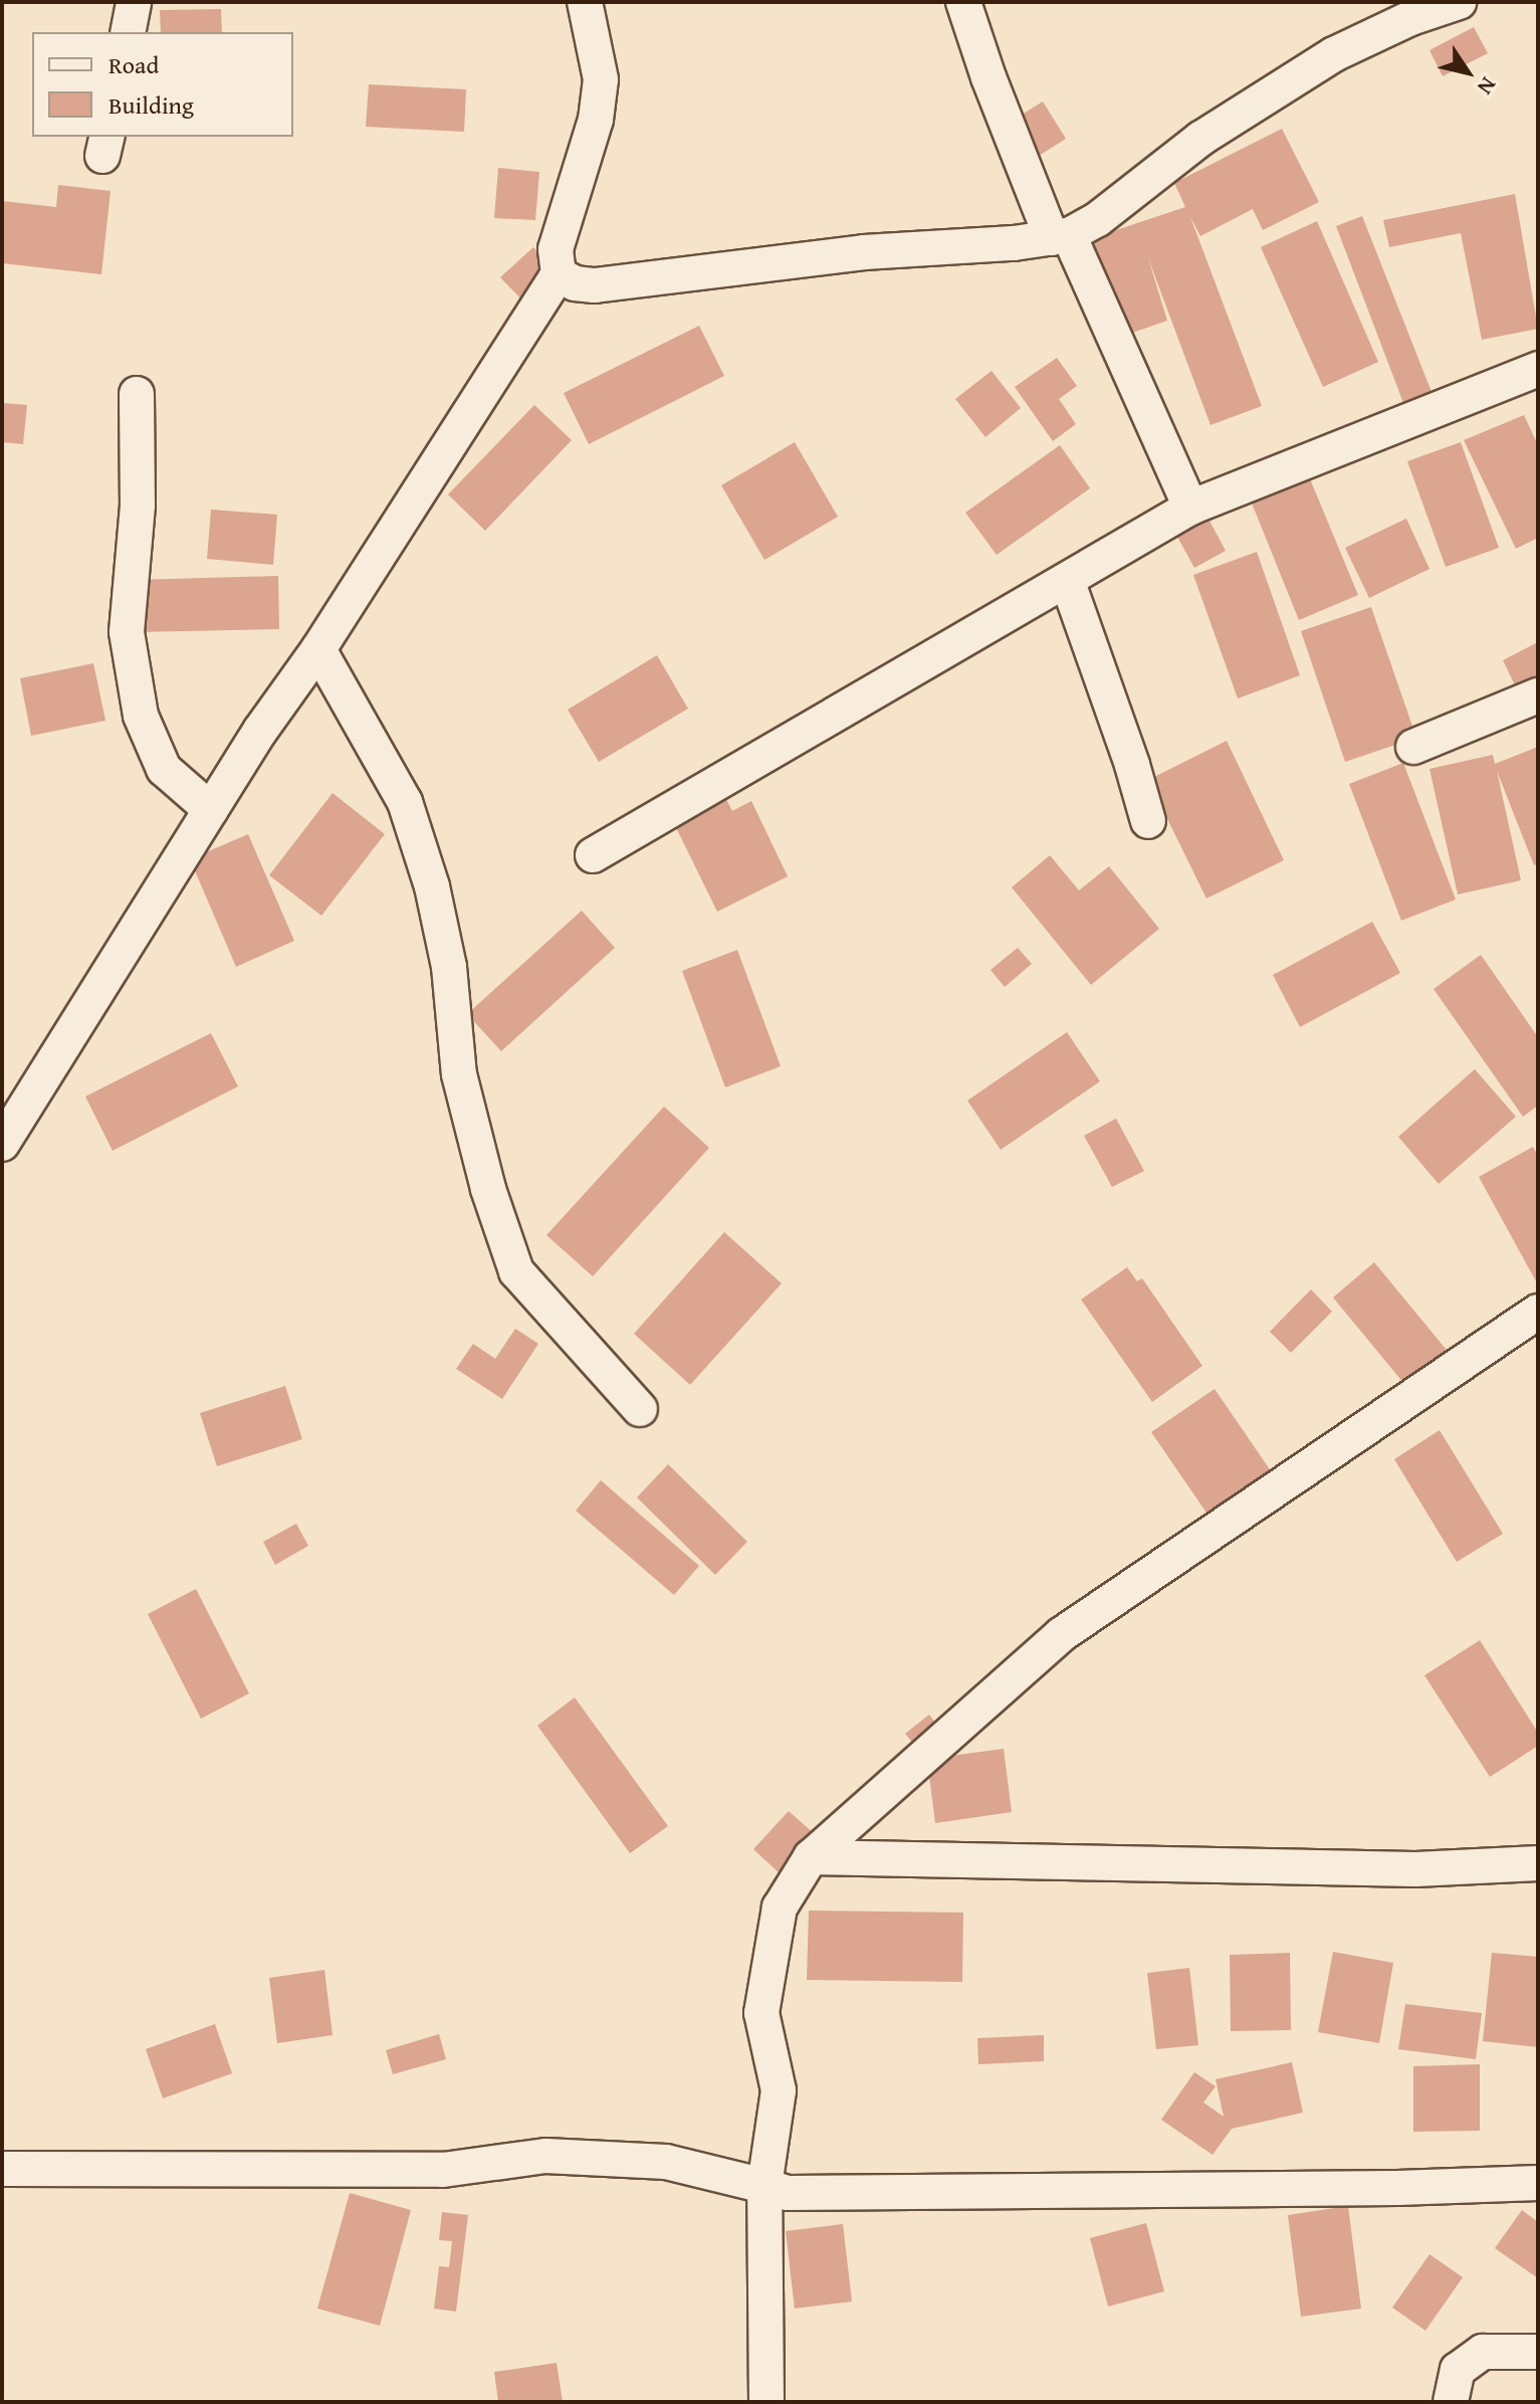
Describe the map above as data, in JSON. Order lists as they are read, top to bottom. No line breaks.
{"legend":["Road","Building"],"north":"bottom right"}
